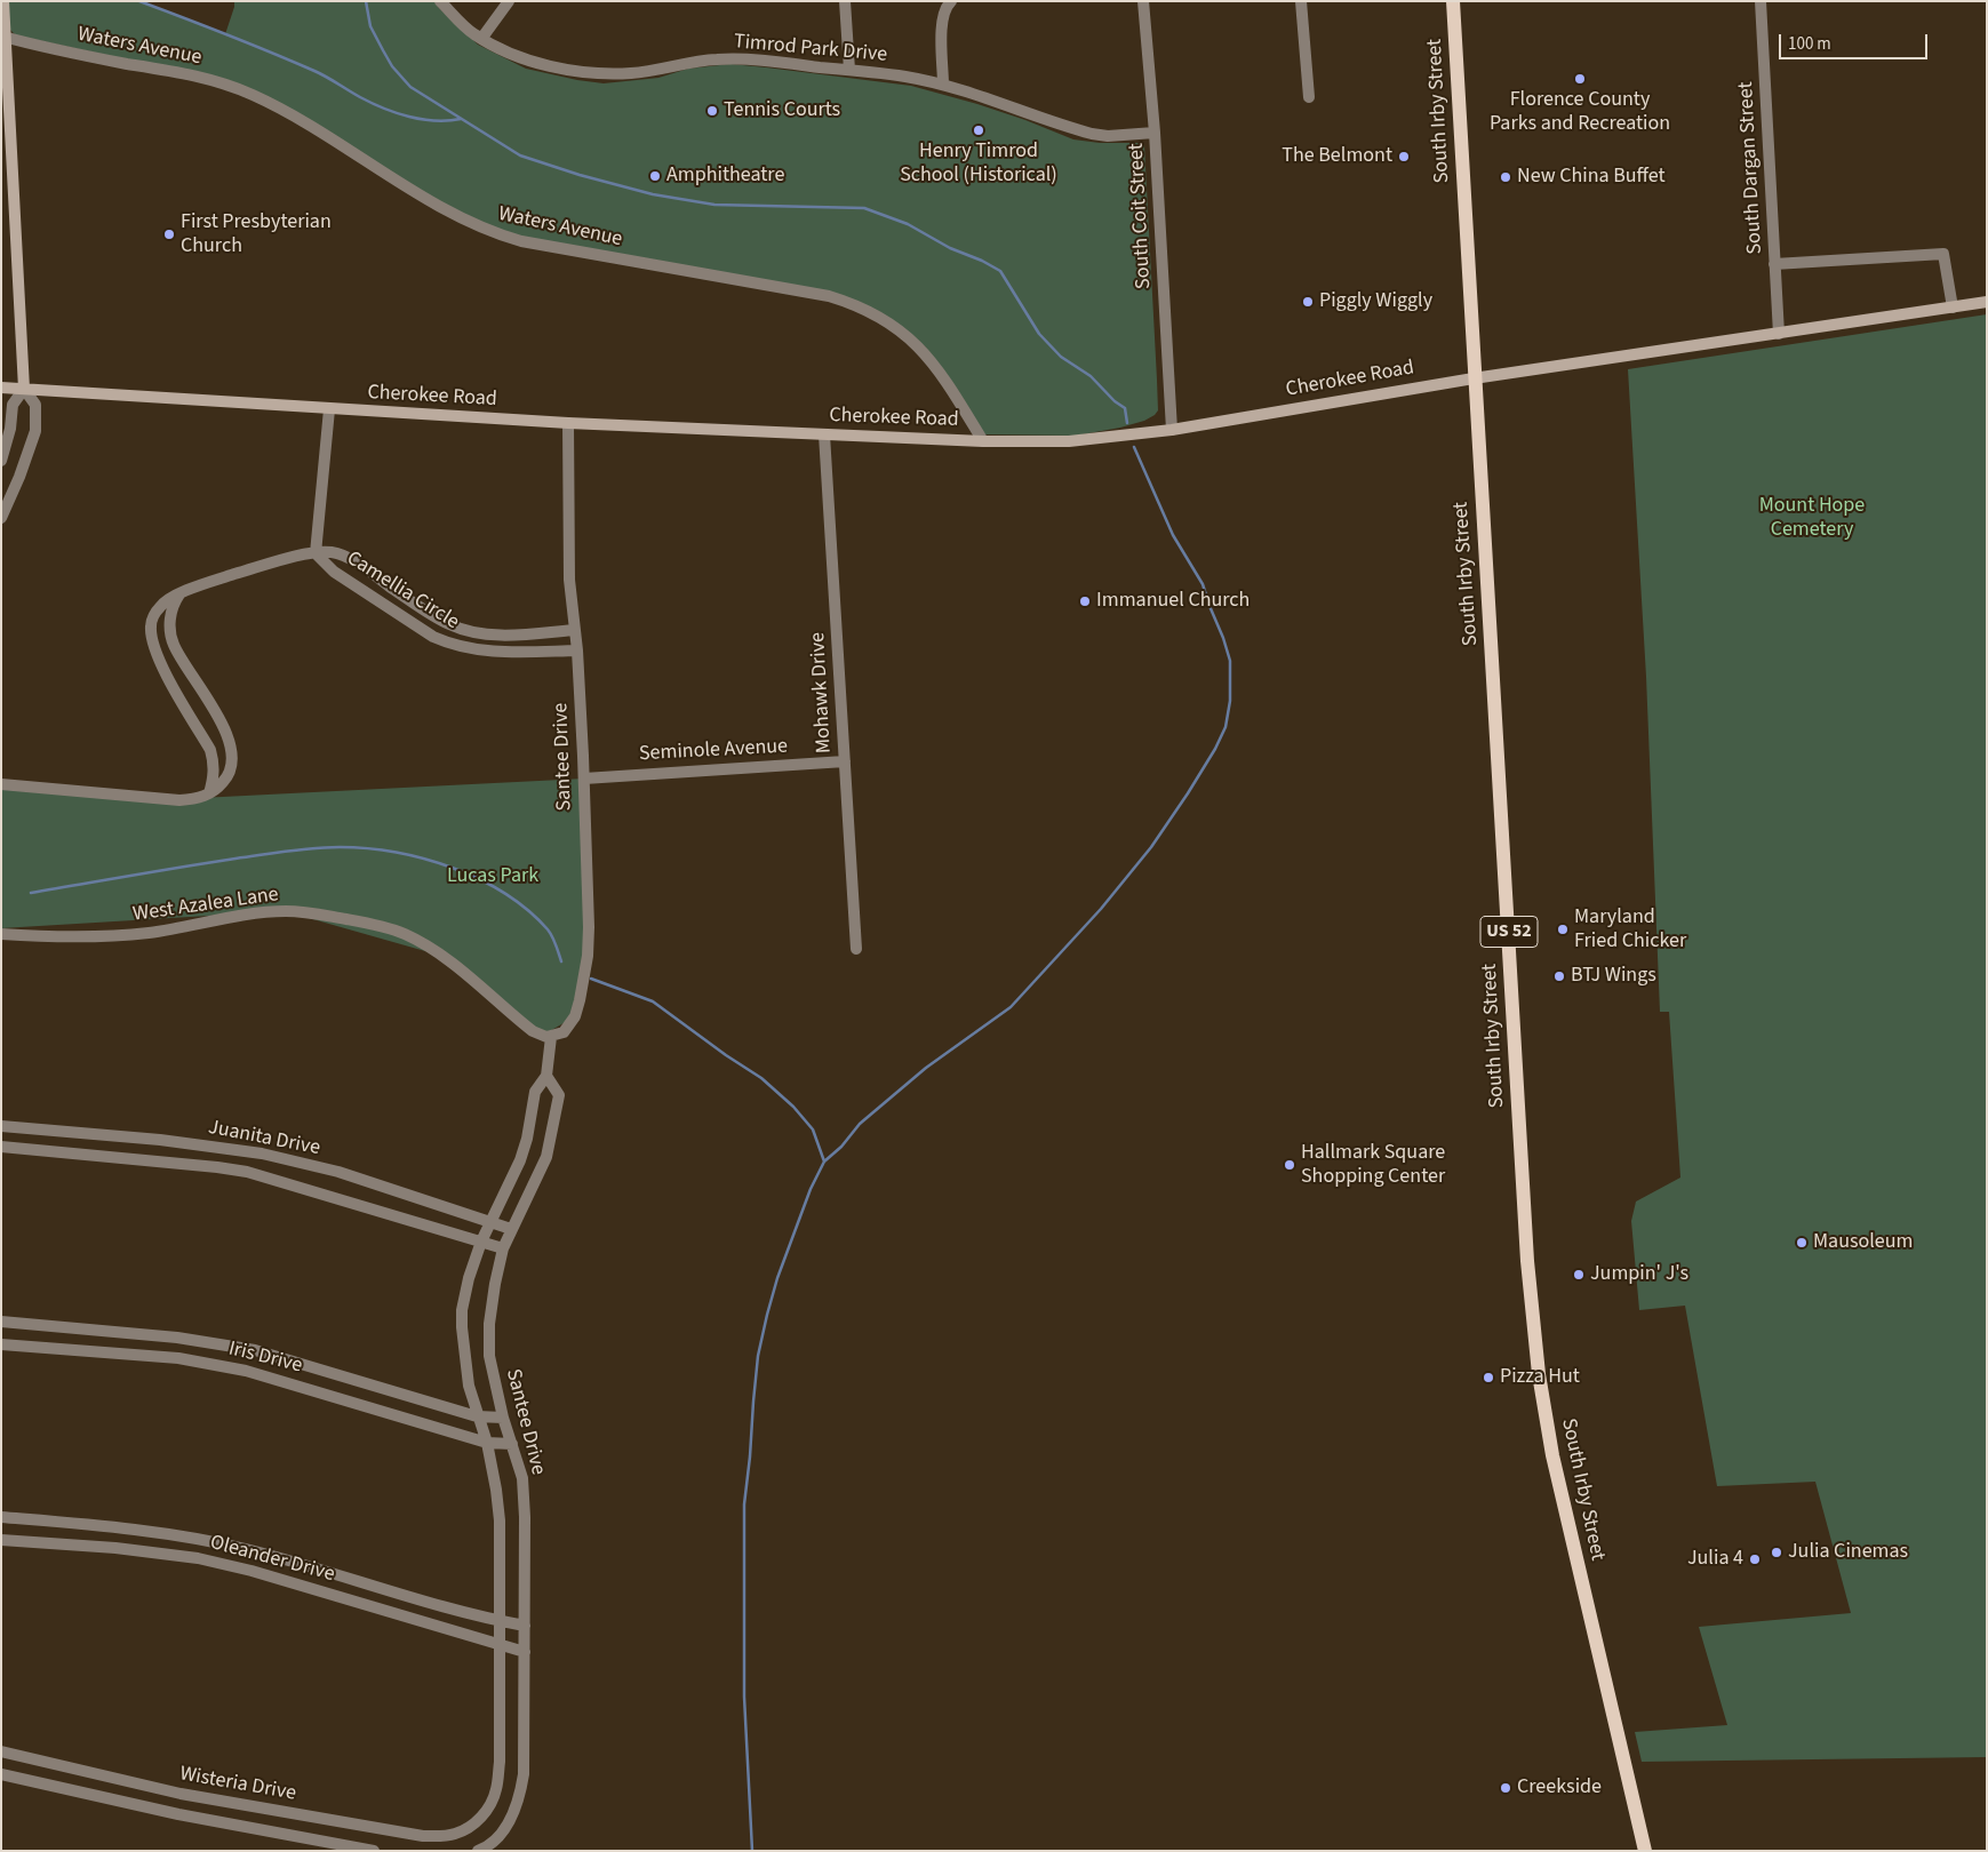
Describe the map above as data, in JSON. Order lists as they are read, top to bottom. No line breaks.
{"streets":{"main road":["South Irby Street","US 52"],"street":["Waters Avenue","Timrod Park Drive","South Dargan Street","South Coit Street","Cherokee Road","Camellia Circle","Mohawk Drive","Seminole Avenue","Santee Drive","West Azalea Lane","Juanita Drive","Iris Drive","Oleander Drive","Wisteria Drive"]},"crossings":[["Waters Avenue","Cherokee Road"],["Timrod Park Drive","South Coit Street"],["South Irby Street","Cherokee Road"],["South Dargan Street","Cherokee Road"],["South Coit Street","Cherokee Road"],["Cherokee Road","Mohawk Drive"],["Cherokee Road","Santee Drive"],["Camellia Circle","Santee Drive"],["Mohawk Drive","Seminole Avenue"],["Seminole Avenue","Santee Drive"],["Santee Drive","West Azalea Lane"],["Santee Drive","Juanita Drive"],["Santee Drive","Iris Drive"],["Santee Drive","Oleander Drive"],["Santee Drive","Wisteria Drive"]],"parks":["Mount Hope Cemetery","Lucas Park"],"places":["Florence County Parks and Recreation","Tennis Courts","Henry Timrod School (Historical)","The Belmont","Amphitheatre","New China Buffet","First Presbyterian Church","Piggly Wiggly","Immanuel Church","Maryland Fried Chicker","BTJ Wings","Hallmark Square Shopping Center","Mausoleum","Jumpin' J's","Pizza Hut","Julia Cinemas","Julia 4","Creekside"],"scale_bar":"100 m"}
